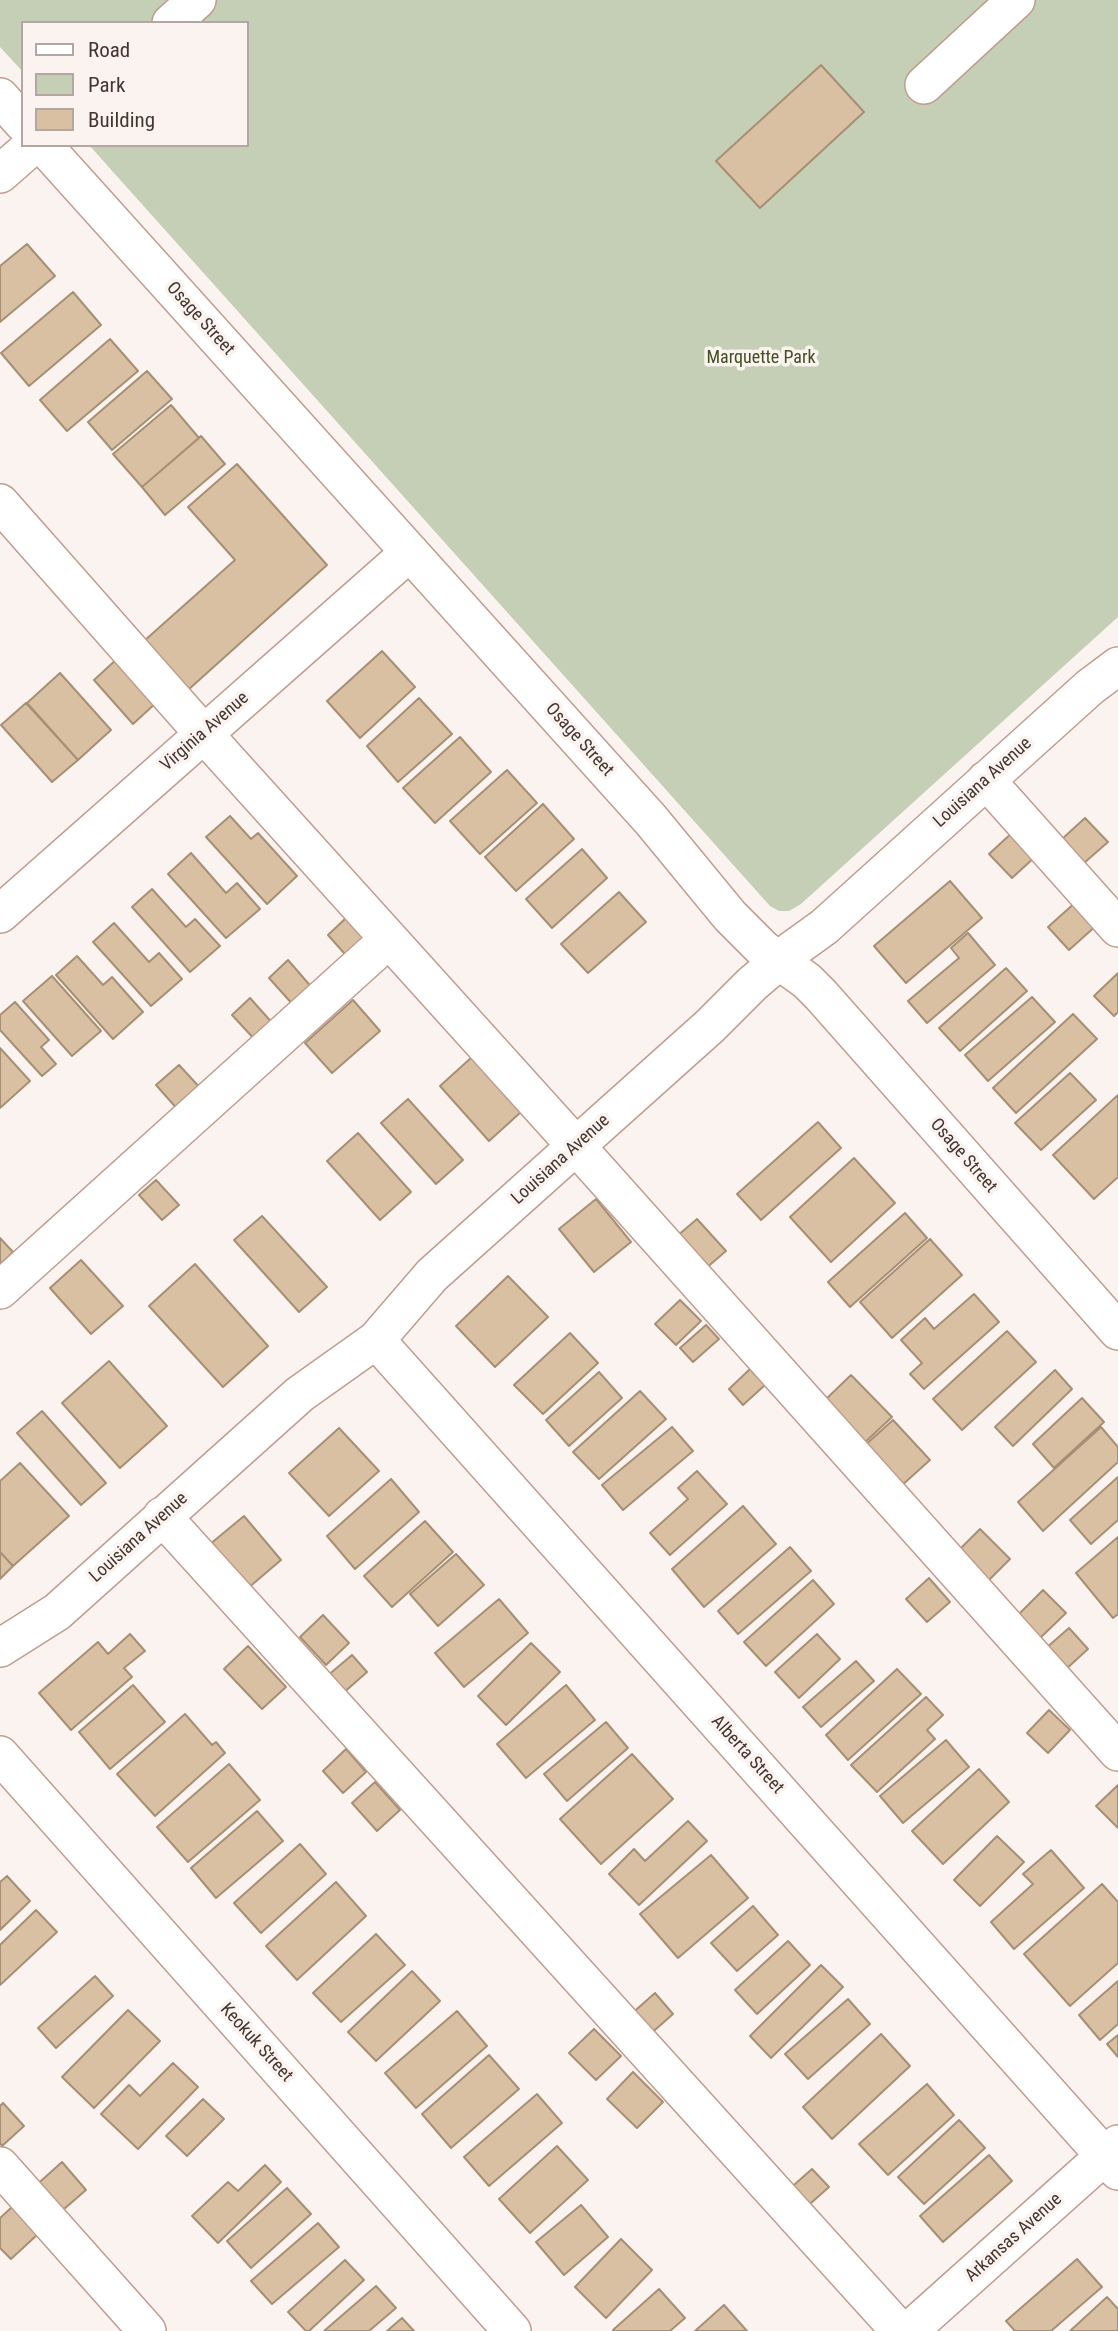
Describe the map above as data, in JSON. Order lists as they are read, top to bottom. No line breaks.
{"streets":{"street":["Osage Street","Virginia Avenue","Louisiana Avenue","Alberta Street","Keokuk Street","Arkansas Avenue"]},"crossings":[["Osage Street","Virginia Avenue"],["Osage Street","Louisiana Avenue"],["Louisiana Avenue","Alberta Street"],["Alberta Street","Arkansas Avenue"]],"parks":["Marquette Park"],"legend":["Road","Park","Building"]}
